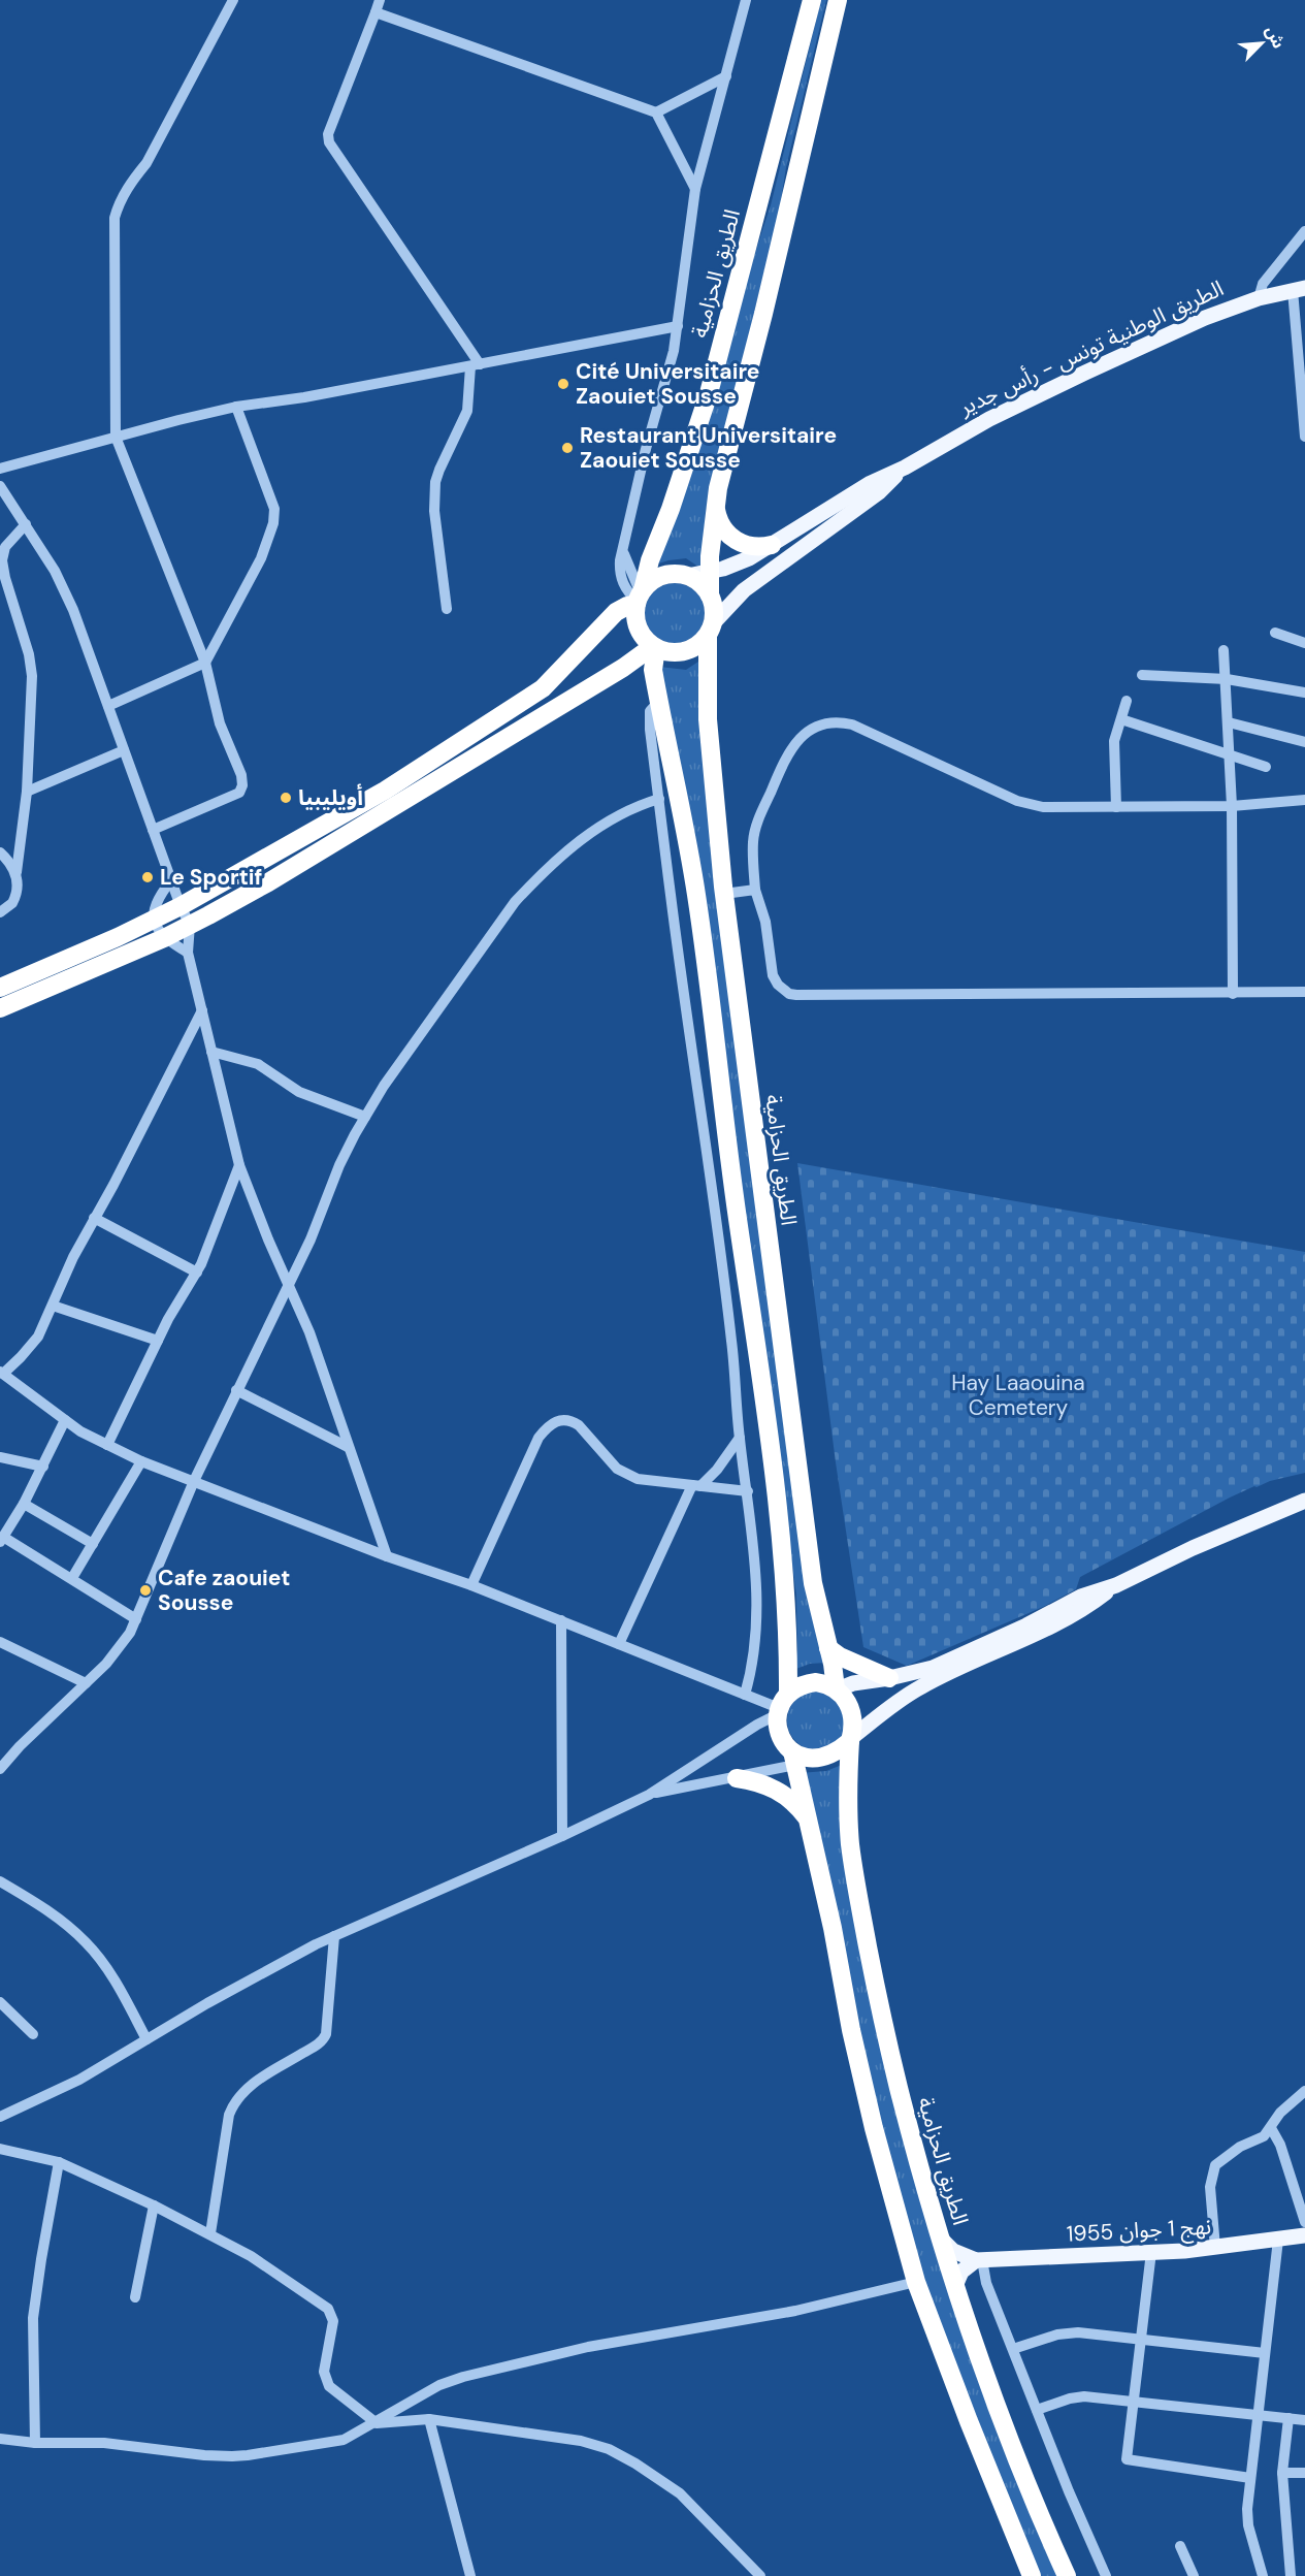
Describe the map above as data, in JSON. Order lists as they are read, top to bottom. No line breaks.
{"streets":{"highway":["الطريق الحزامية"],"main road":["الطريق الوطنية تونس - رأس جدير","نهج 1 جوان 1955"]},"crossings":[["الطريق الحزامية","الطريق الوطنية تونس - رأس جدير"]],"parks":["Hay Laaouina Cemetery"],"places":["Cité Universitaire Zaouiet Sousse","Restaurant Universitaire Zaouiet Sousse","أويليبيا","Le Sportif","Cafe zaouiet Sousse"],"north":"top right"}
